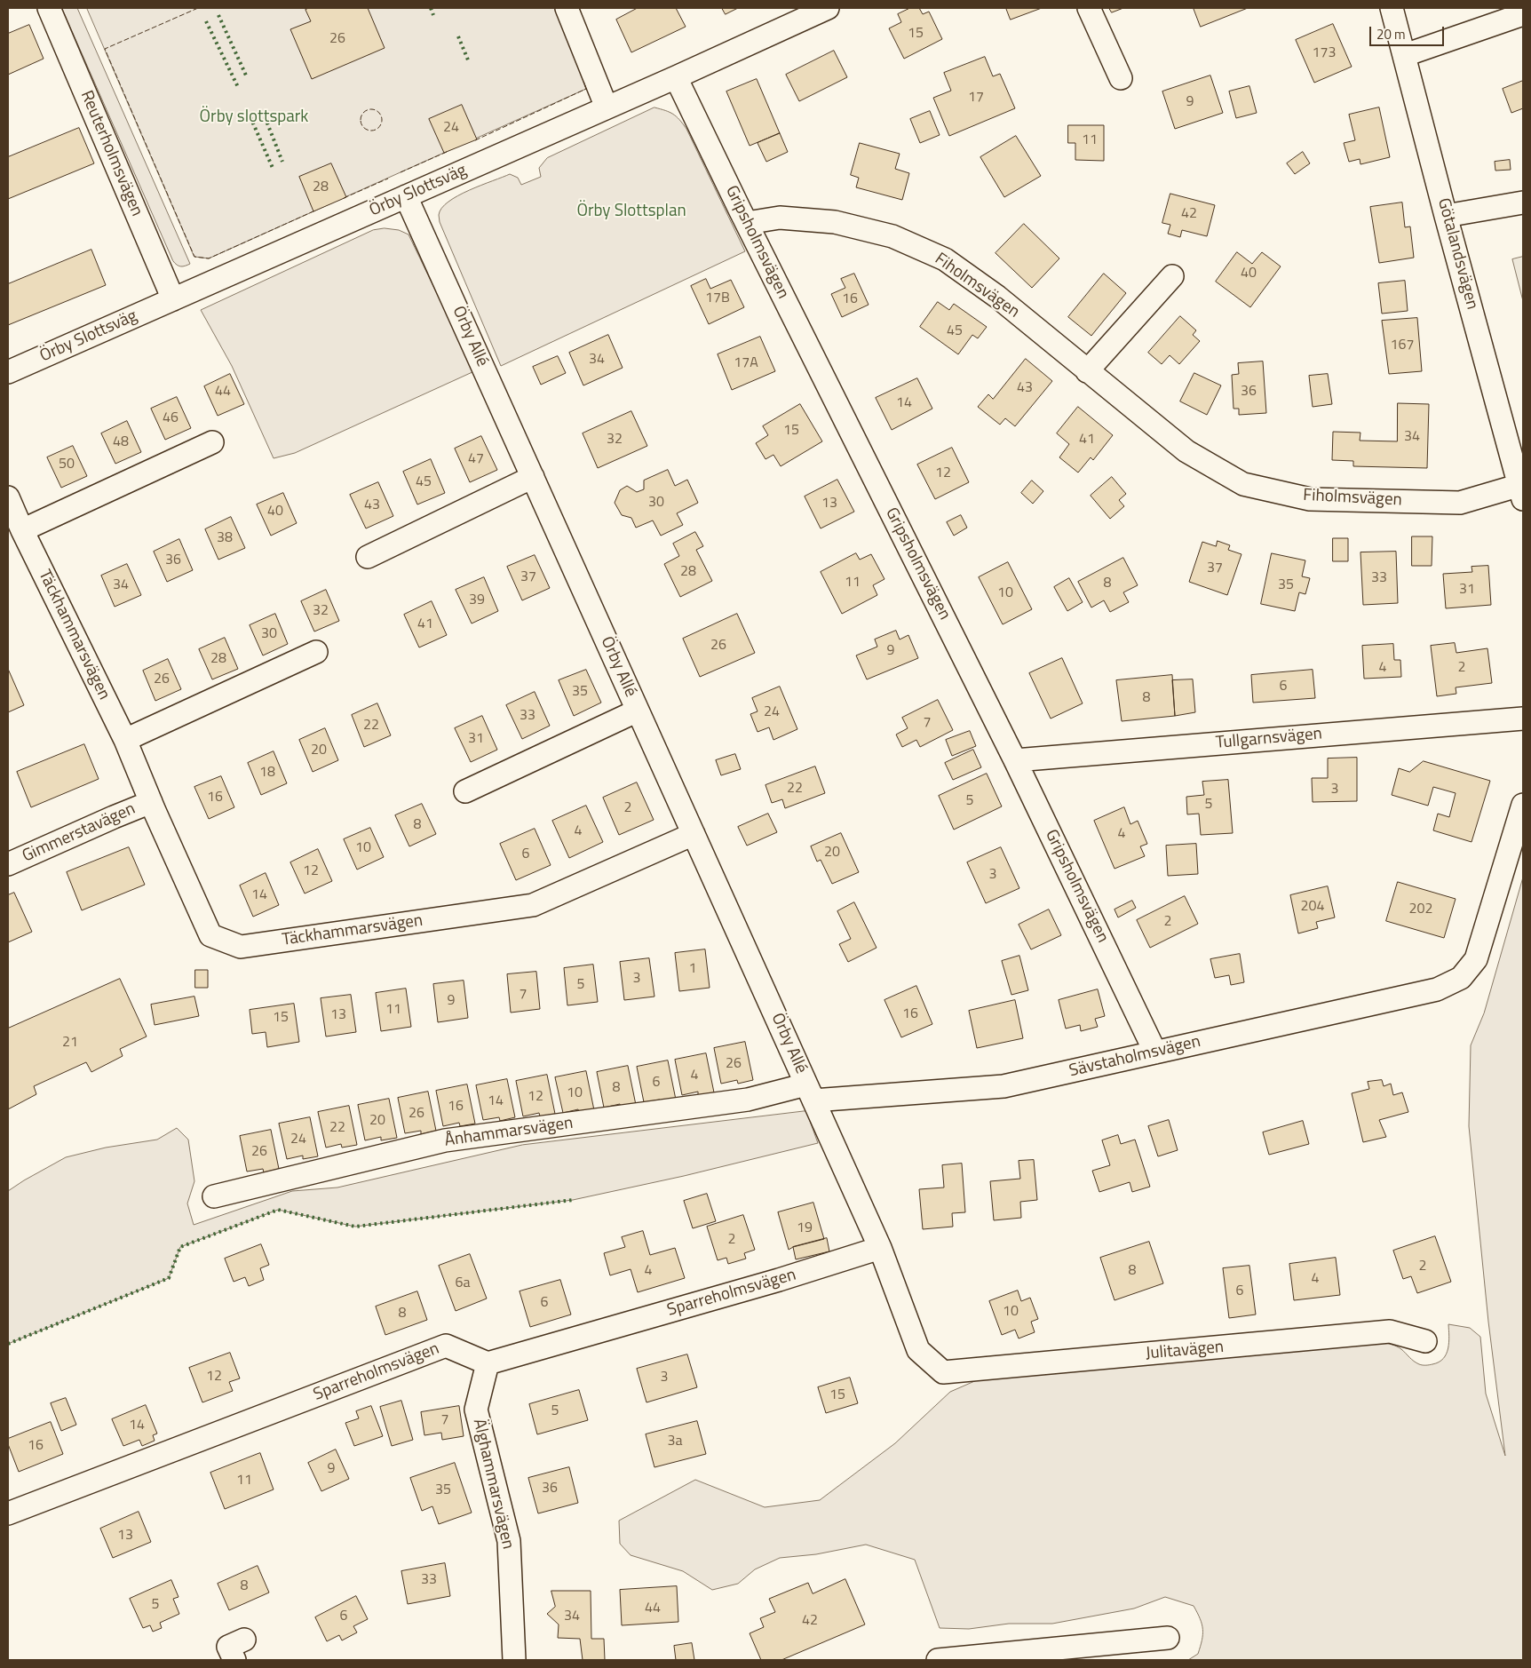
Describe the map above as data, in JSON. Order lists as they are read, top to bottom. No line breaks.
{"streets":{"street":["Reuterholmsvägen","Örby Slottsväg","Gripsholmsvägen","Götalandsvägen","Fiholmsvägen","Örby Allé","Täckhammarsvägen","Tullgarnsvägen","Gimmerstavägen","Sävstaholmsvägen","Ånhammarsvägen","Sparreholmsvägen","Julitavägen","Älghammarsvägen"]},"crossings":[["Reuterholmsvägen","Örby Slottsväg"],["Örby Slottsväg","Gripsholmsvägen"],["Örby Slottsväg","Örby Allé"],["Gripsholmsvägen","Fiholmsvägen"],["Gripsholmsvägen","Tullgarnsvägen"],["Gripsholmsvägen","Sävstaholmsvägen"],["Götalandsvägen","Fiholmsvägen"],["Örby Allé","Täckhammarsvägen"],["Örby Allé","Sävstaholmsvägen"],["Örby Allé","Ånhammarsvägen"],["Örby Allé","Sparreholmsvägen"],["Örby Allé","Julitavägen"],["Täckhammarsvägen","Gimmerstavägen"],["Sävstaholmsvägen","Ånhammarsvägen"],["Sparreholmsvägen","Älghammarsvägen"]],"parks":["Örby slottspark","Örby Slottsplan"],"house_numbers":["15","26","173","17","9","24","11","28","42","40","17B","16","45","167","34","17A","43","44","36","14","46","15","34","32","41","48","47","50","12","45","30","13","43","40","38","36","37","28","37","33","11","8","34","35","31","10","39","32","41","30","26","9","28","4","2","26","6","35","8","24","33","7","22","31","20","18","22","3","16","5","5","2","8","4","4","10","20","6","12","3","14","204","202","2","1","3","5","7","9","11","16","13","15","21","26","4","6","8","10","12","14","16","26","20","22","24","26","19","2","2","4","8","4","6a","6","6","10","8","12","3","15","5","7","14","3a","16","9","11","36","35","13","33","8","5","44","6","34","42"],"scale_bar":"20 m"}
